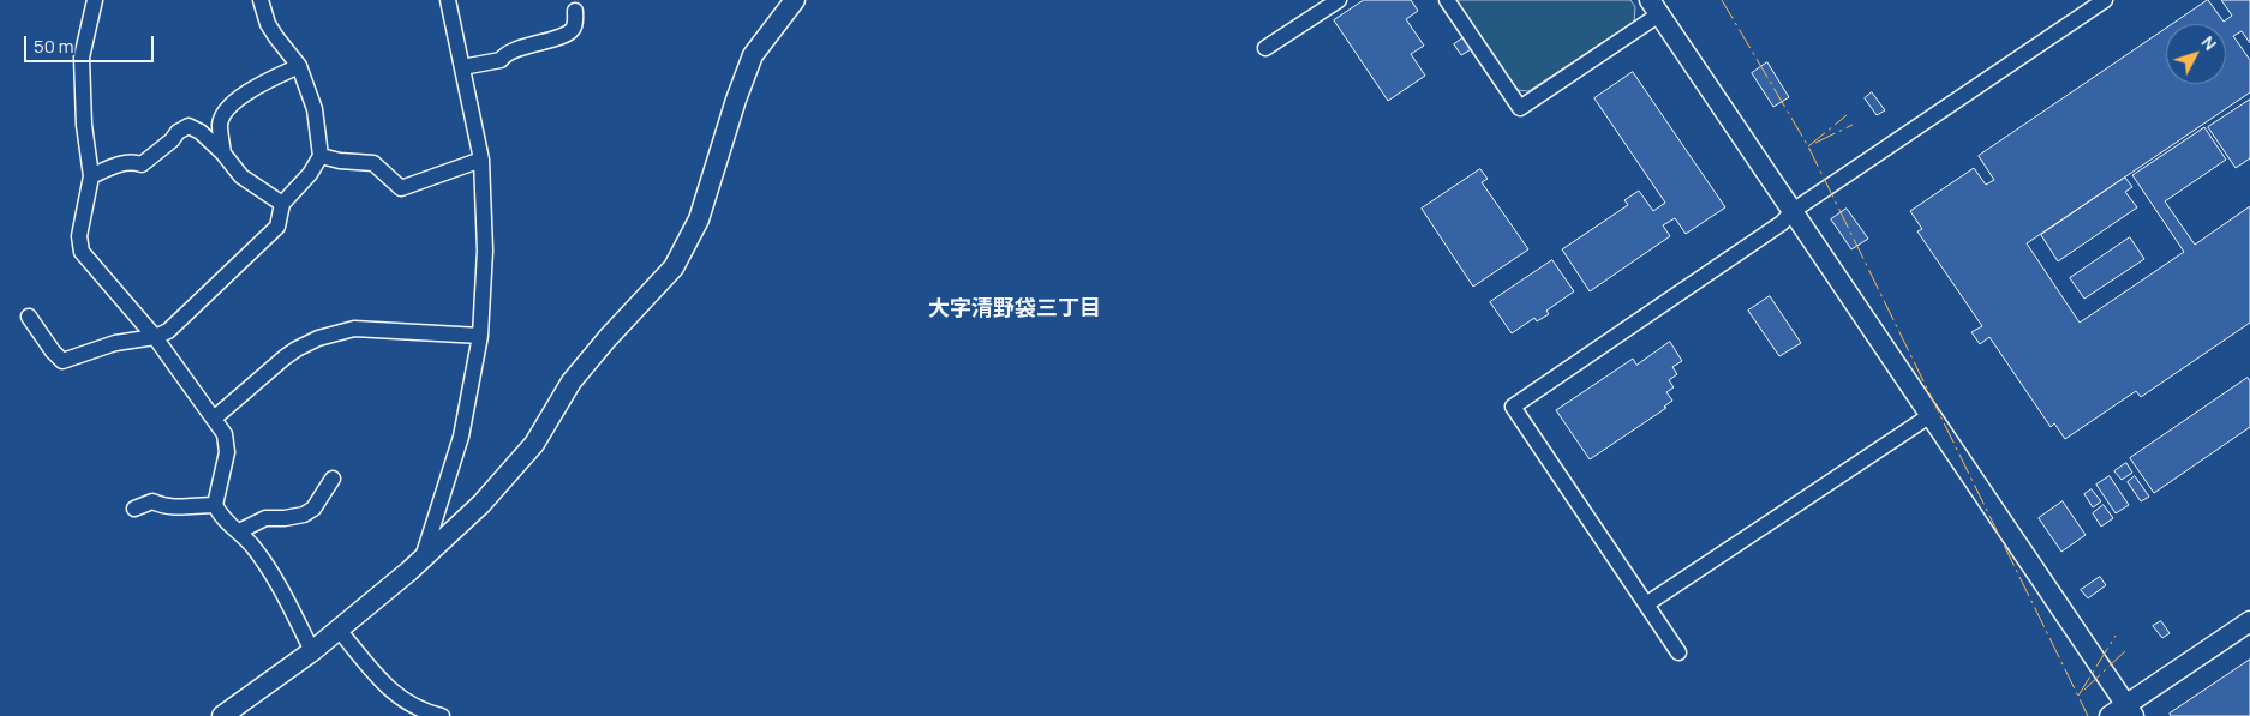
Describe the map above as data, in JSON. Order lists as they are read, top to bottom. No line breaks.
{"districts":["大字清野袋三丁目"],"scale_bar":"50 m","north":"top right"}
